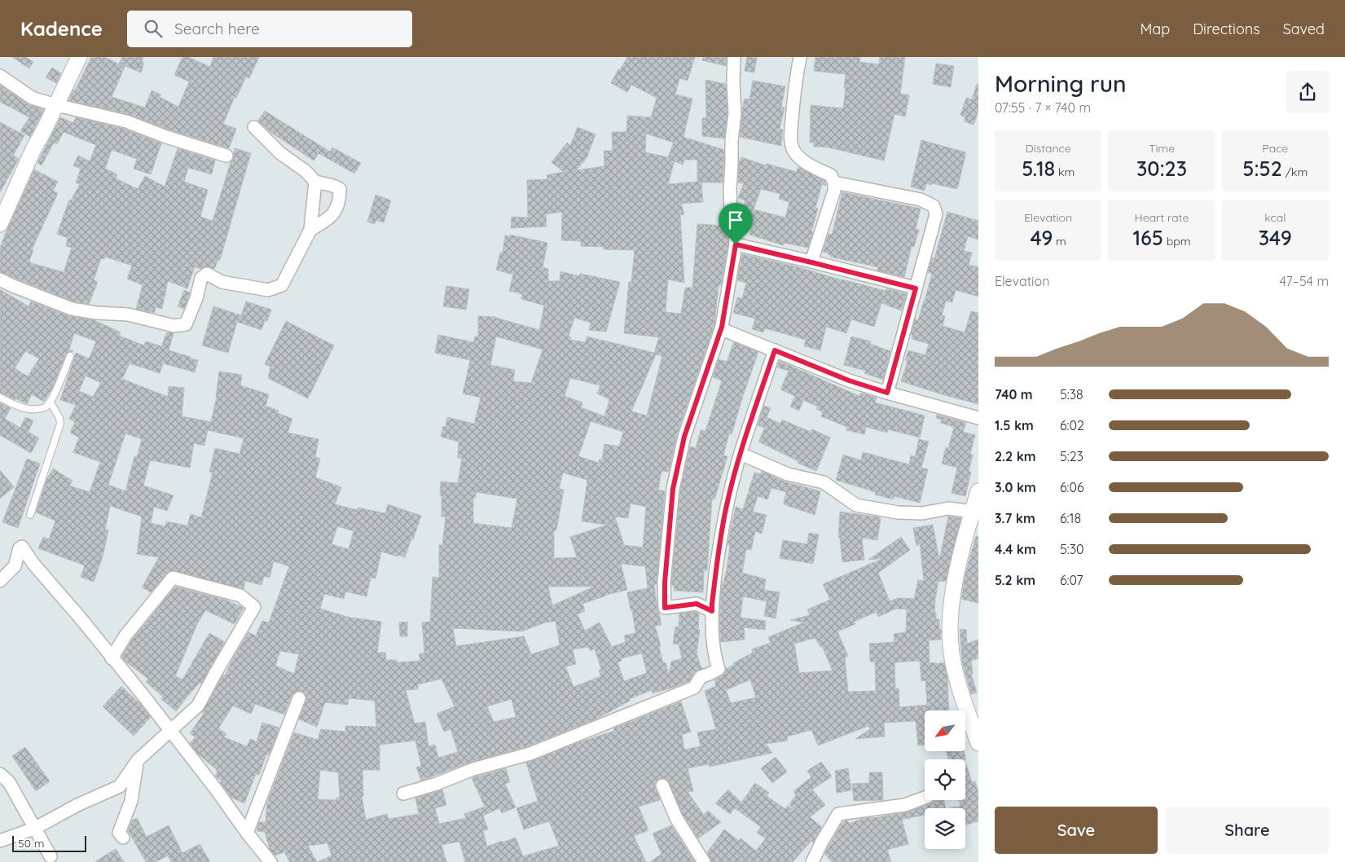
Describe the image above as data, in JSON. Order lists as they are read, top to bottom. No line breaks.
{"scale_bar":"50 m","north":"bottom left","page":{"header":"Kadence","search":"Search here","nav":["Map","Directions","Saved"],"heading":["Morning run","07:55 · 7 × 740 m"],"stats":[["Distance","5.18 km"],["Time","30:23"],["Pace","5:52 /km"],["Elevation","49 m"],["Heart rate","165 bpm"],["kcal","349"]],"chart":["Elevation","47–54 m"],"list":[{"name":"740 m","note":"5:38"},{"name":"1.5 km","note":"6:02"},{"name":"2.2 km","note":"5:23"},{"name":"3.0 km","note":"6:06"},{"name":"3.7 km","note":"6:18"},{"name":"4.4 km","note":"5:30"},{"name":"5.2 km","note":"6:07"}],"buttons":["Save","Share"],"scale":"50 m"}}
